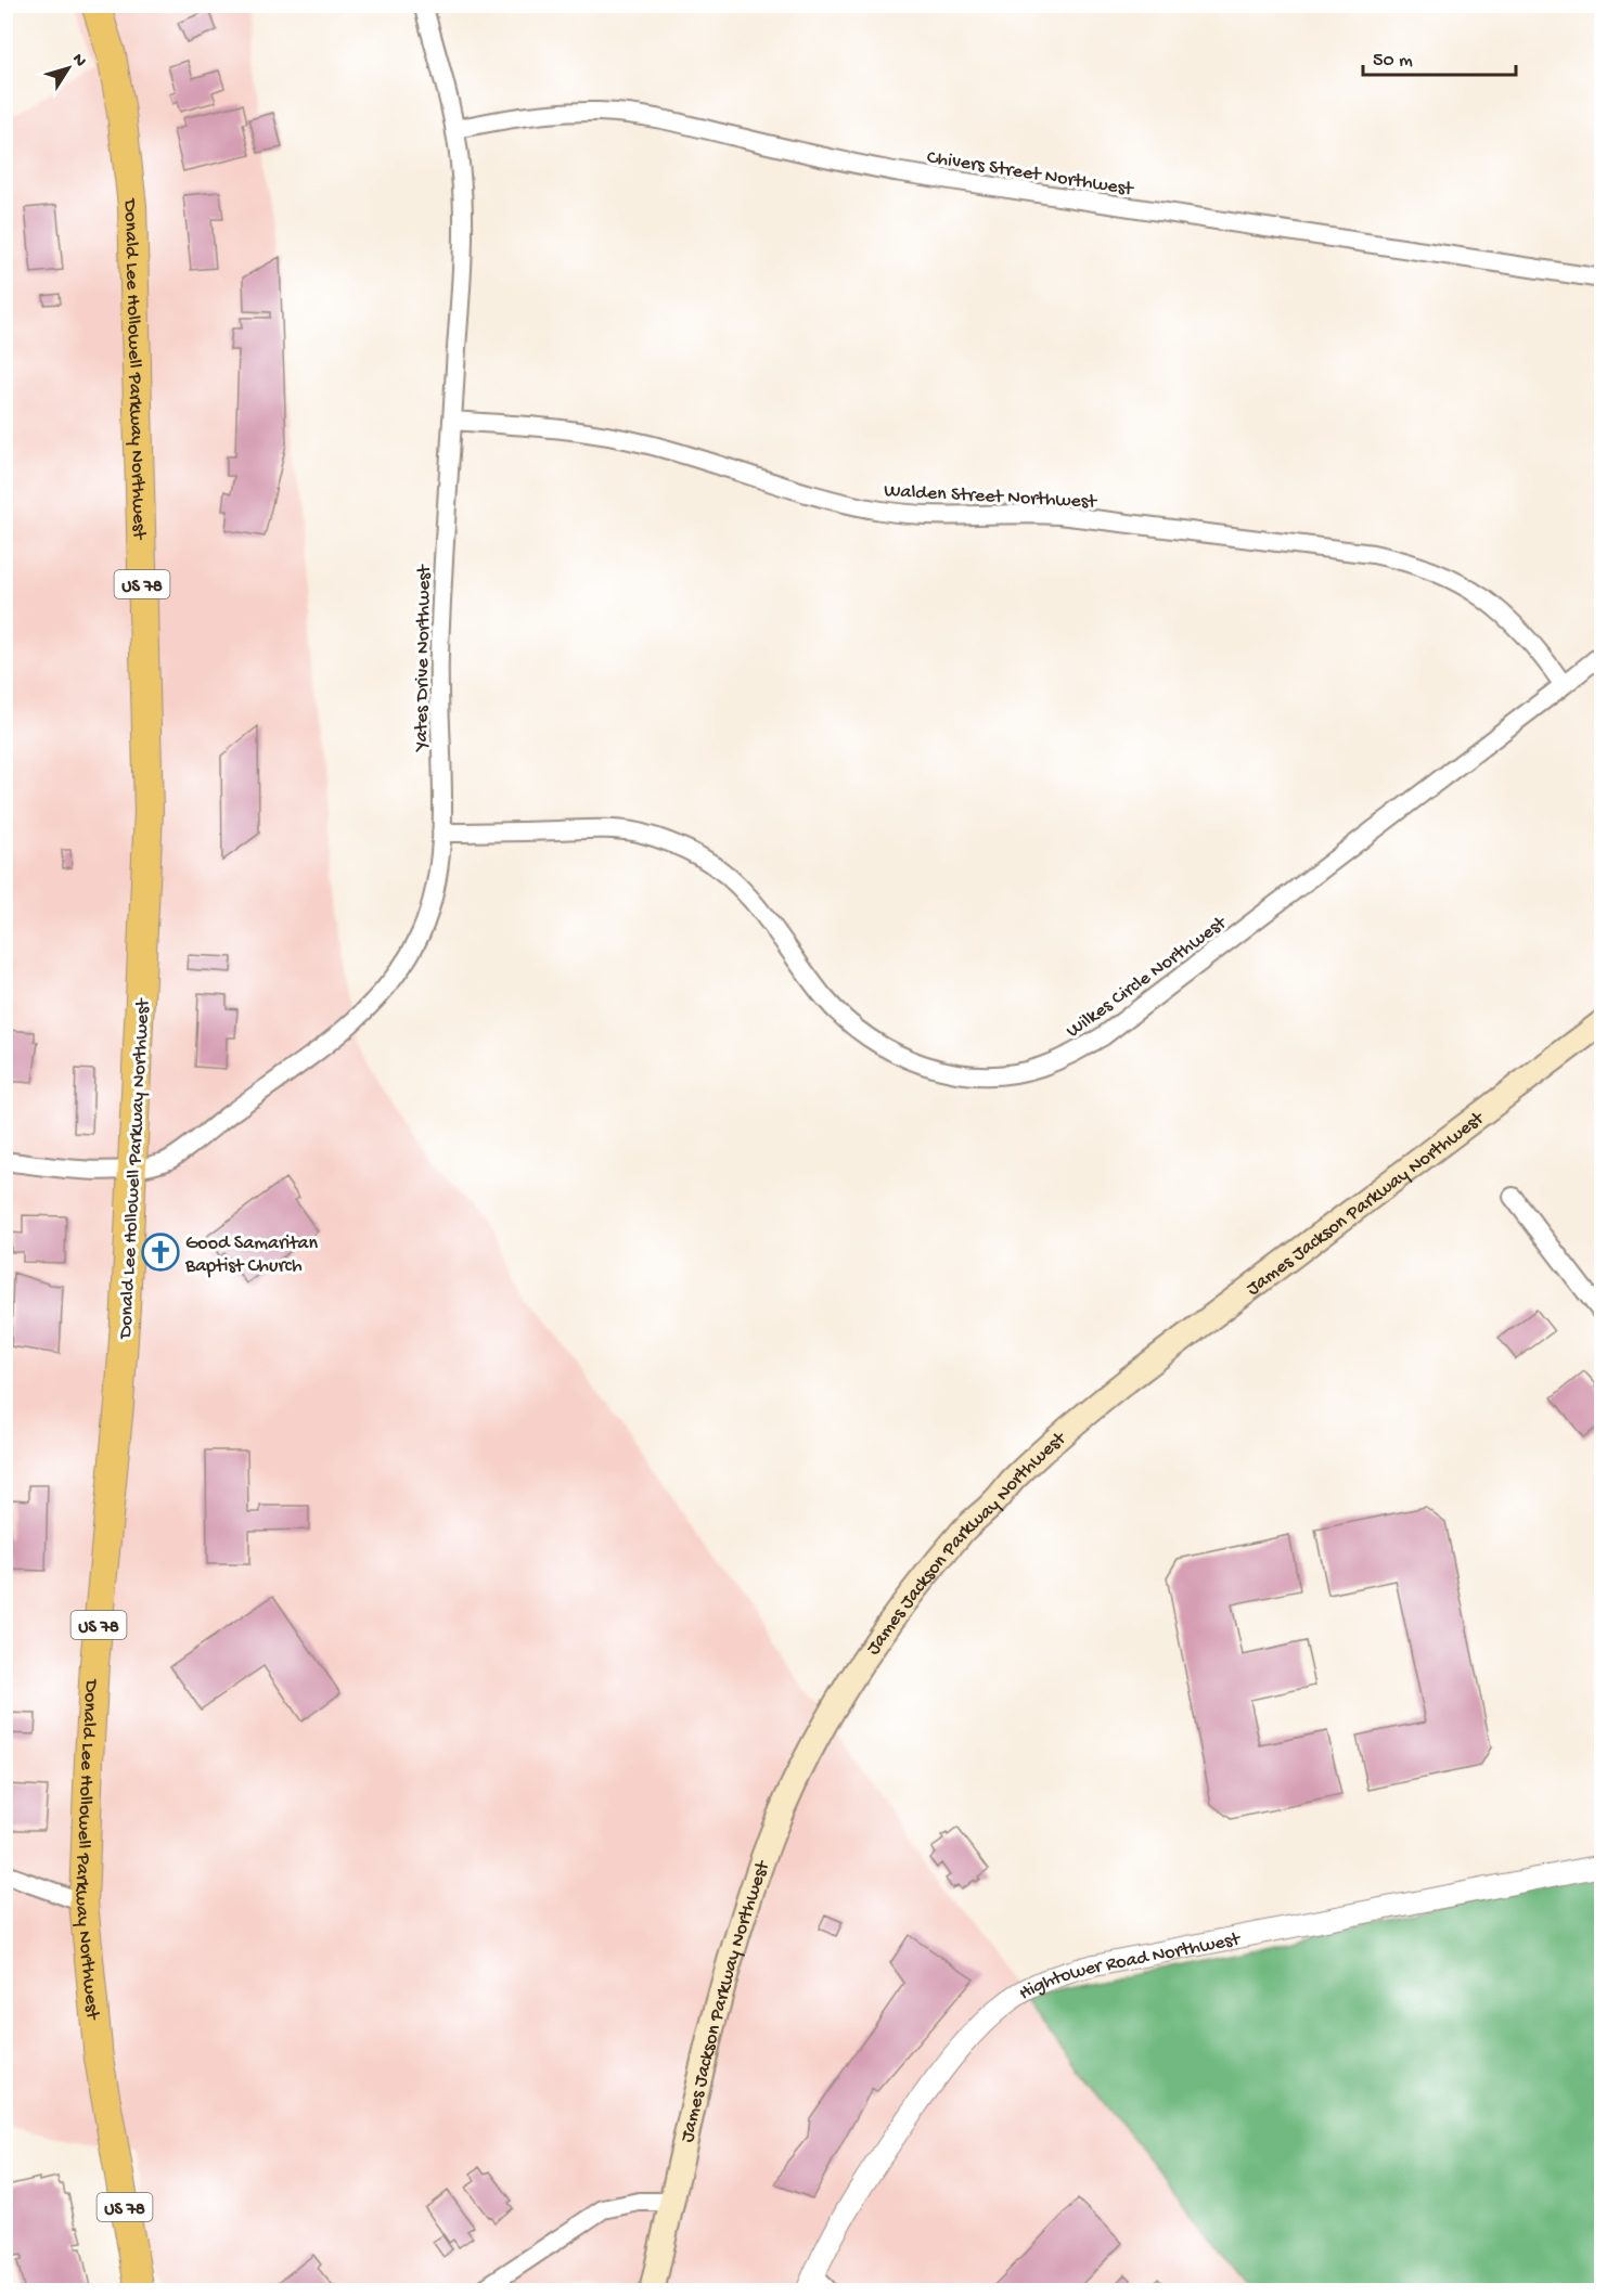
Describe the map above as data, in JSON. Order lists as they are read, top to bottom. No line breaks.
{"streets":{"main road":["Donald Lee Hollowell Parkway Northwest","US 78","James Jackson Parkway Northwest"],"street":["Chivers Street Northwest","Walden Street Northwest","Yates Drive Northwest","Wilkes Circle Northwest","Hightower Road Northwest"]},"crossings":[["Chivers Street Northwest","Yates Drive Northwest"],["Donald Lee Hollowell Parkway Northwest","Yates Drive Northwest"],["Walden Street Northwest","Yates Drive Northwest"],["Walden Street Northwest","Wilkes Circle Northwest"],["Yates Drive Northwest","Wilkes Circle Northwest"]],"places":{"church":["Good Samaritan Baptist Church"]},"scale_bar":"50 m","north":"top right"}
